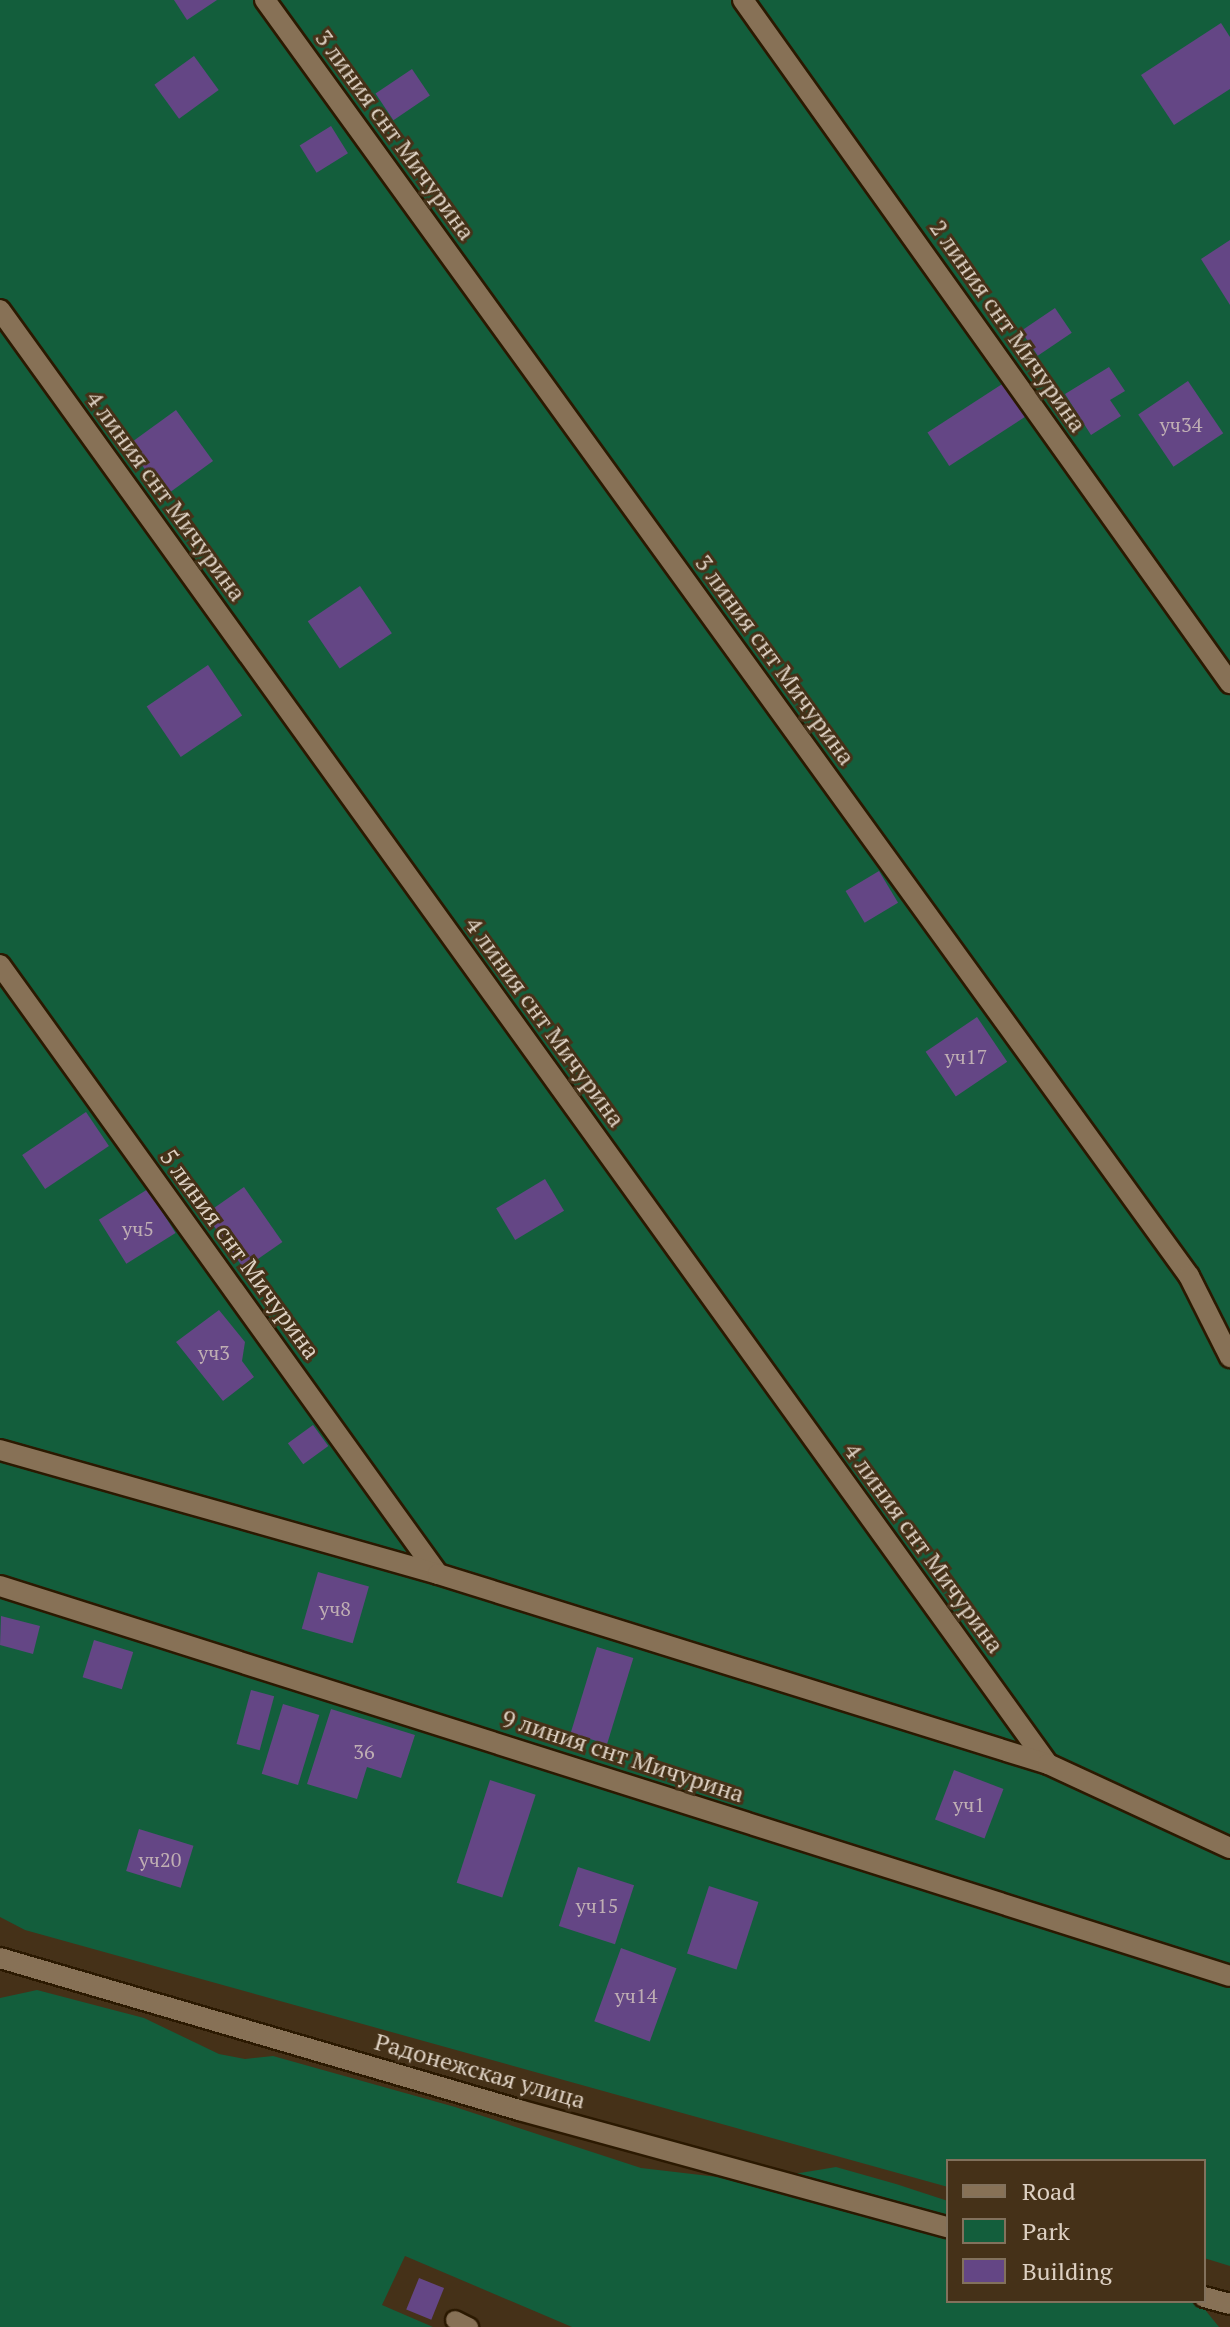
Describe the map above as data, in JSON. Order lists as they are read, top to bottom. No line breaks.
{"streets":{"street":["3 линия снт Мичурина","2 линия снт Мичурина","4 линия снт Мичурина","5 линия снт Мичурина","9 линия снт Мичурина","Радонежская улица"]},"house_numbers":["уч34","уч17","уч5","уч3","уч8","36","уч1","уч20","уч15","уч14"],"legend":["Road","Park","Building"]}
